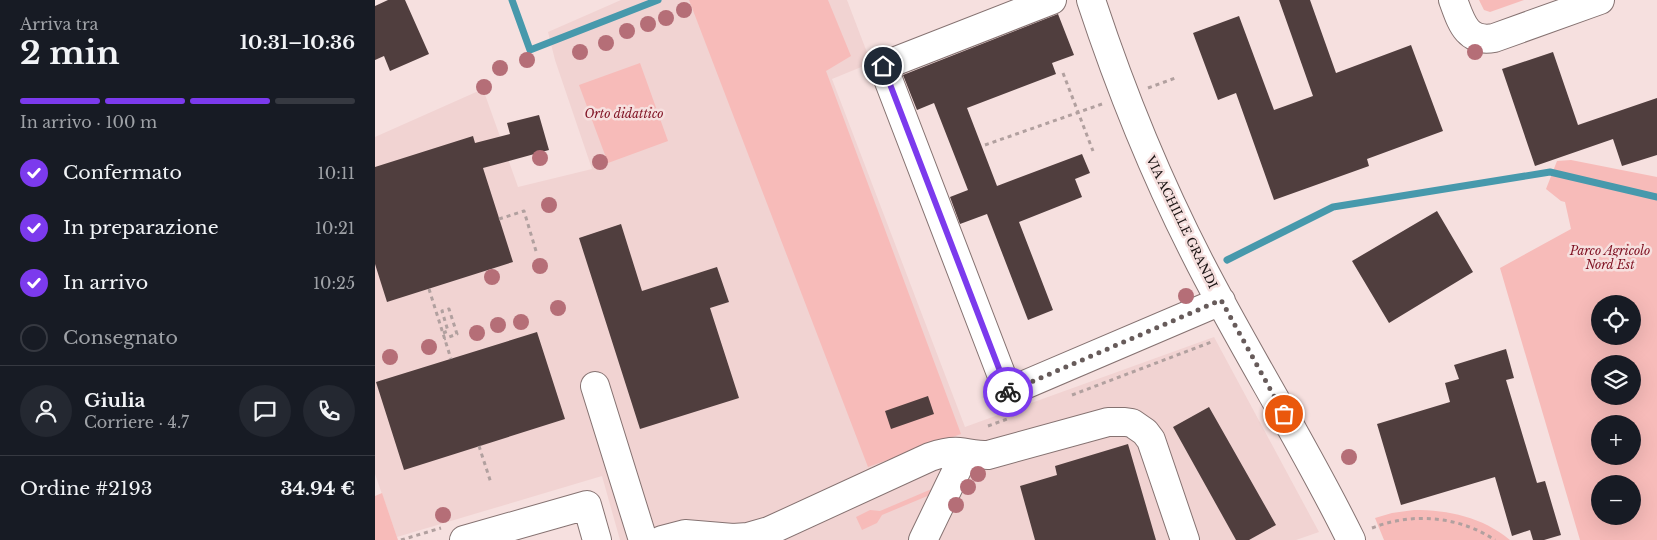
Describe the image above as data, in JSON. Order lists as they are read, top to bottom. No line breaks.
{"streets":{"street":["VIA ACHILLE GRANDI"]},"parks":["Orto didattico","Parco Agricolo Nord Est"],"page":{"heading":["2 min","Arriva tra","10:31–10:36"],"panel":["Giulia","Corriere · 4.7","Ordine #2193","34.94 €"],"bar":"In arrivo · 100 m","list":[["Confermato","10:11"],["In preparazione","10:21"],["In arrivo","10:25"],"Consegnato"],"map_buttons":["+","−"]}}
